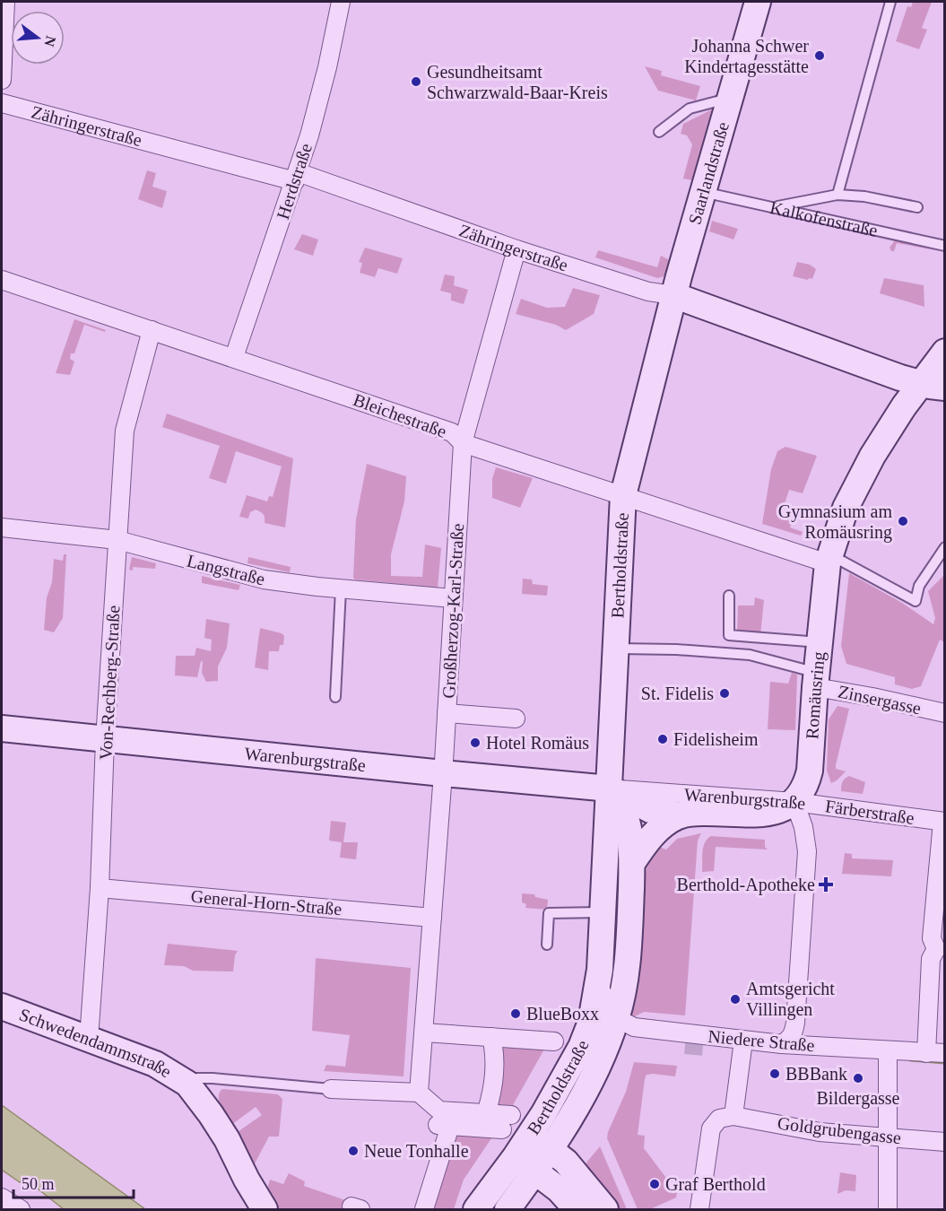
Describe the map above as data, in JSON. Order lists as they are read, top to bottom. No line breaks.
{"streets":{"main road":["Zähringerstraße","Saarlandstraße","Bertholdstraße","Romäusring","Warenburgstraße","Schwedendammstraße"],"street":["Herdstraße","Bleichestraße","Langstraße","Großherzog-Karl-Straße","Von-Rechberg-Straße","Zinsergasse","Färberstraße","General-Horn-Straße","Niedere Straße","Goldgrubengasse"],"lane":["Kalkofenstraße"]},"crossings":[["Zähringerstraße","Saarlandstraße"],["Zähringerstraße","Herdstraße"],["Zähringerstraße","Bertholdstraße"],["Zähringerstraße","Großherzog-Karl-Straße"],["Zähringerstraße","Romäusring"],["Saarlandstraße","Kalkofenstraße"],["Saarlandstraße","Bertholdstraße"],["Herdstraße","Bleichestraße"],["Bleichestraße","Bertholdstraße"],["Bleichestraße","Großherzog-Karl-Straße"],["Bleichestraße","Von-Rechberg-Straße"],["Bleichestraße","Romäusring"],["Bertholdstraße","Warenburgstraße"],["Bertholdstraße","Niedere Straße"],["Langstraße","Großherzog-Karl-Straße"],["Langstraße","Von-Rechberg-Straße"],["Großherzog-Karl-Straße","Warenburgstraße"],["Großherzog-Karl-Straße","General-Horn-Straße"],["Von-Rechberg-Straße","Warenburgstraße"],["Von-Rechberg-Straße","General-Horn-Straße"],["Von-Rechberg-Straße","Schwedendammstraße"],["Romäusring","Zinsergasse"],["Romäusring","Warenburgstraße"],["Romäusring","Färberstraße"],["Warenburgstraße","Färberstraße"]],"places":{"other":["Johanna Schwer Kindertagesstätte","Gesundheitsamt Schwarzwald-Baar-Kreis","Gymnasium am Romäusring","St. Fidelis","Fidelisheim","Hotel Romäus","Amtsgericht Villingen","BlueBoxx","BBBank","Bildergasse","Neue Tonhalle","Graf Berthold"],"health":["Berthold-Apotheke"]},"scale_bar":"50 m","north":"right"}
